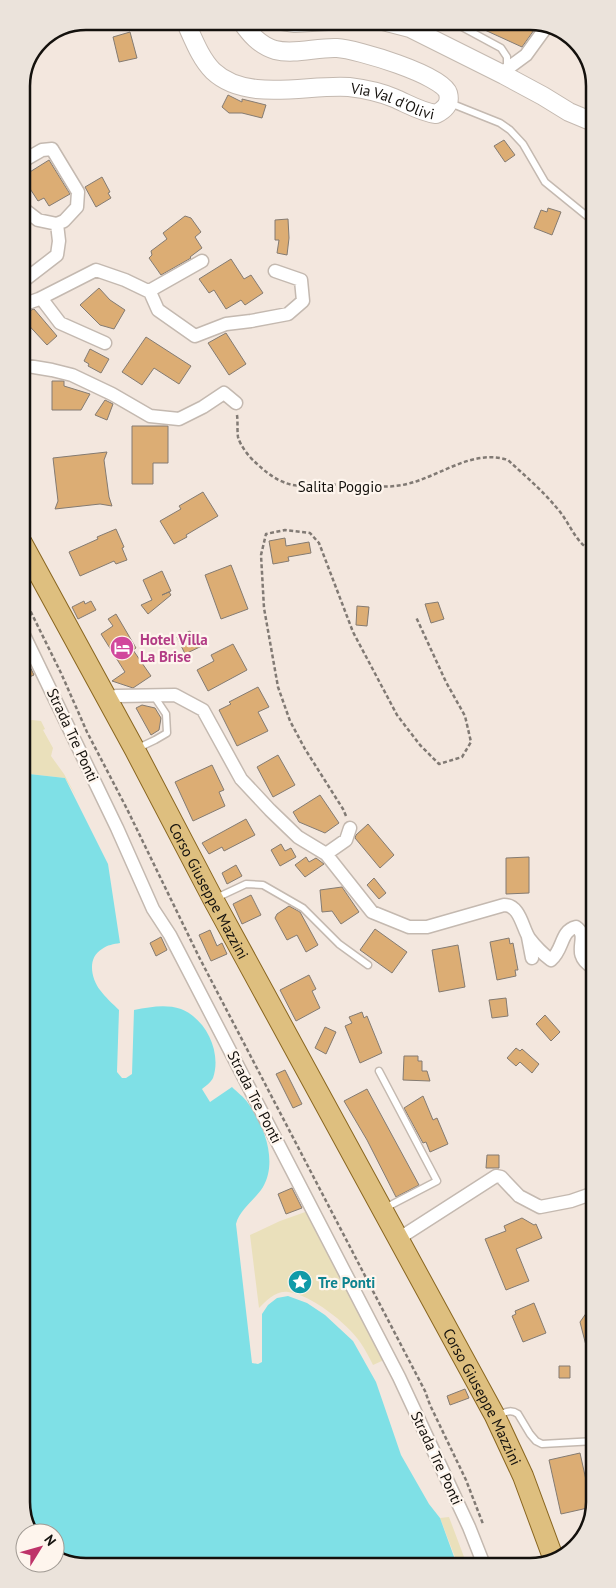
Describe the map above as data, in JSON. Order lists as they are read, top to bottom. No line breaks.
{"streets":{"main road":["Corso Giuseppe Mazzini"],"street":["Via Val d'Olivi","Strada Tre Ponti"],"path":["Salita Poggio"]},"places":{"hotel":["Hotel Villa La Brise"],"place":["Tre Ponti"]},"north":"top right"}
